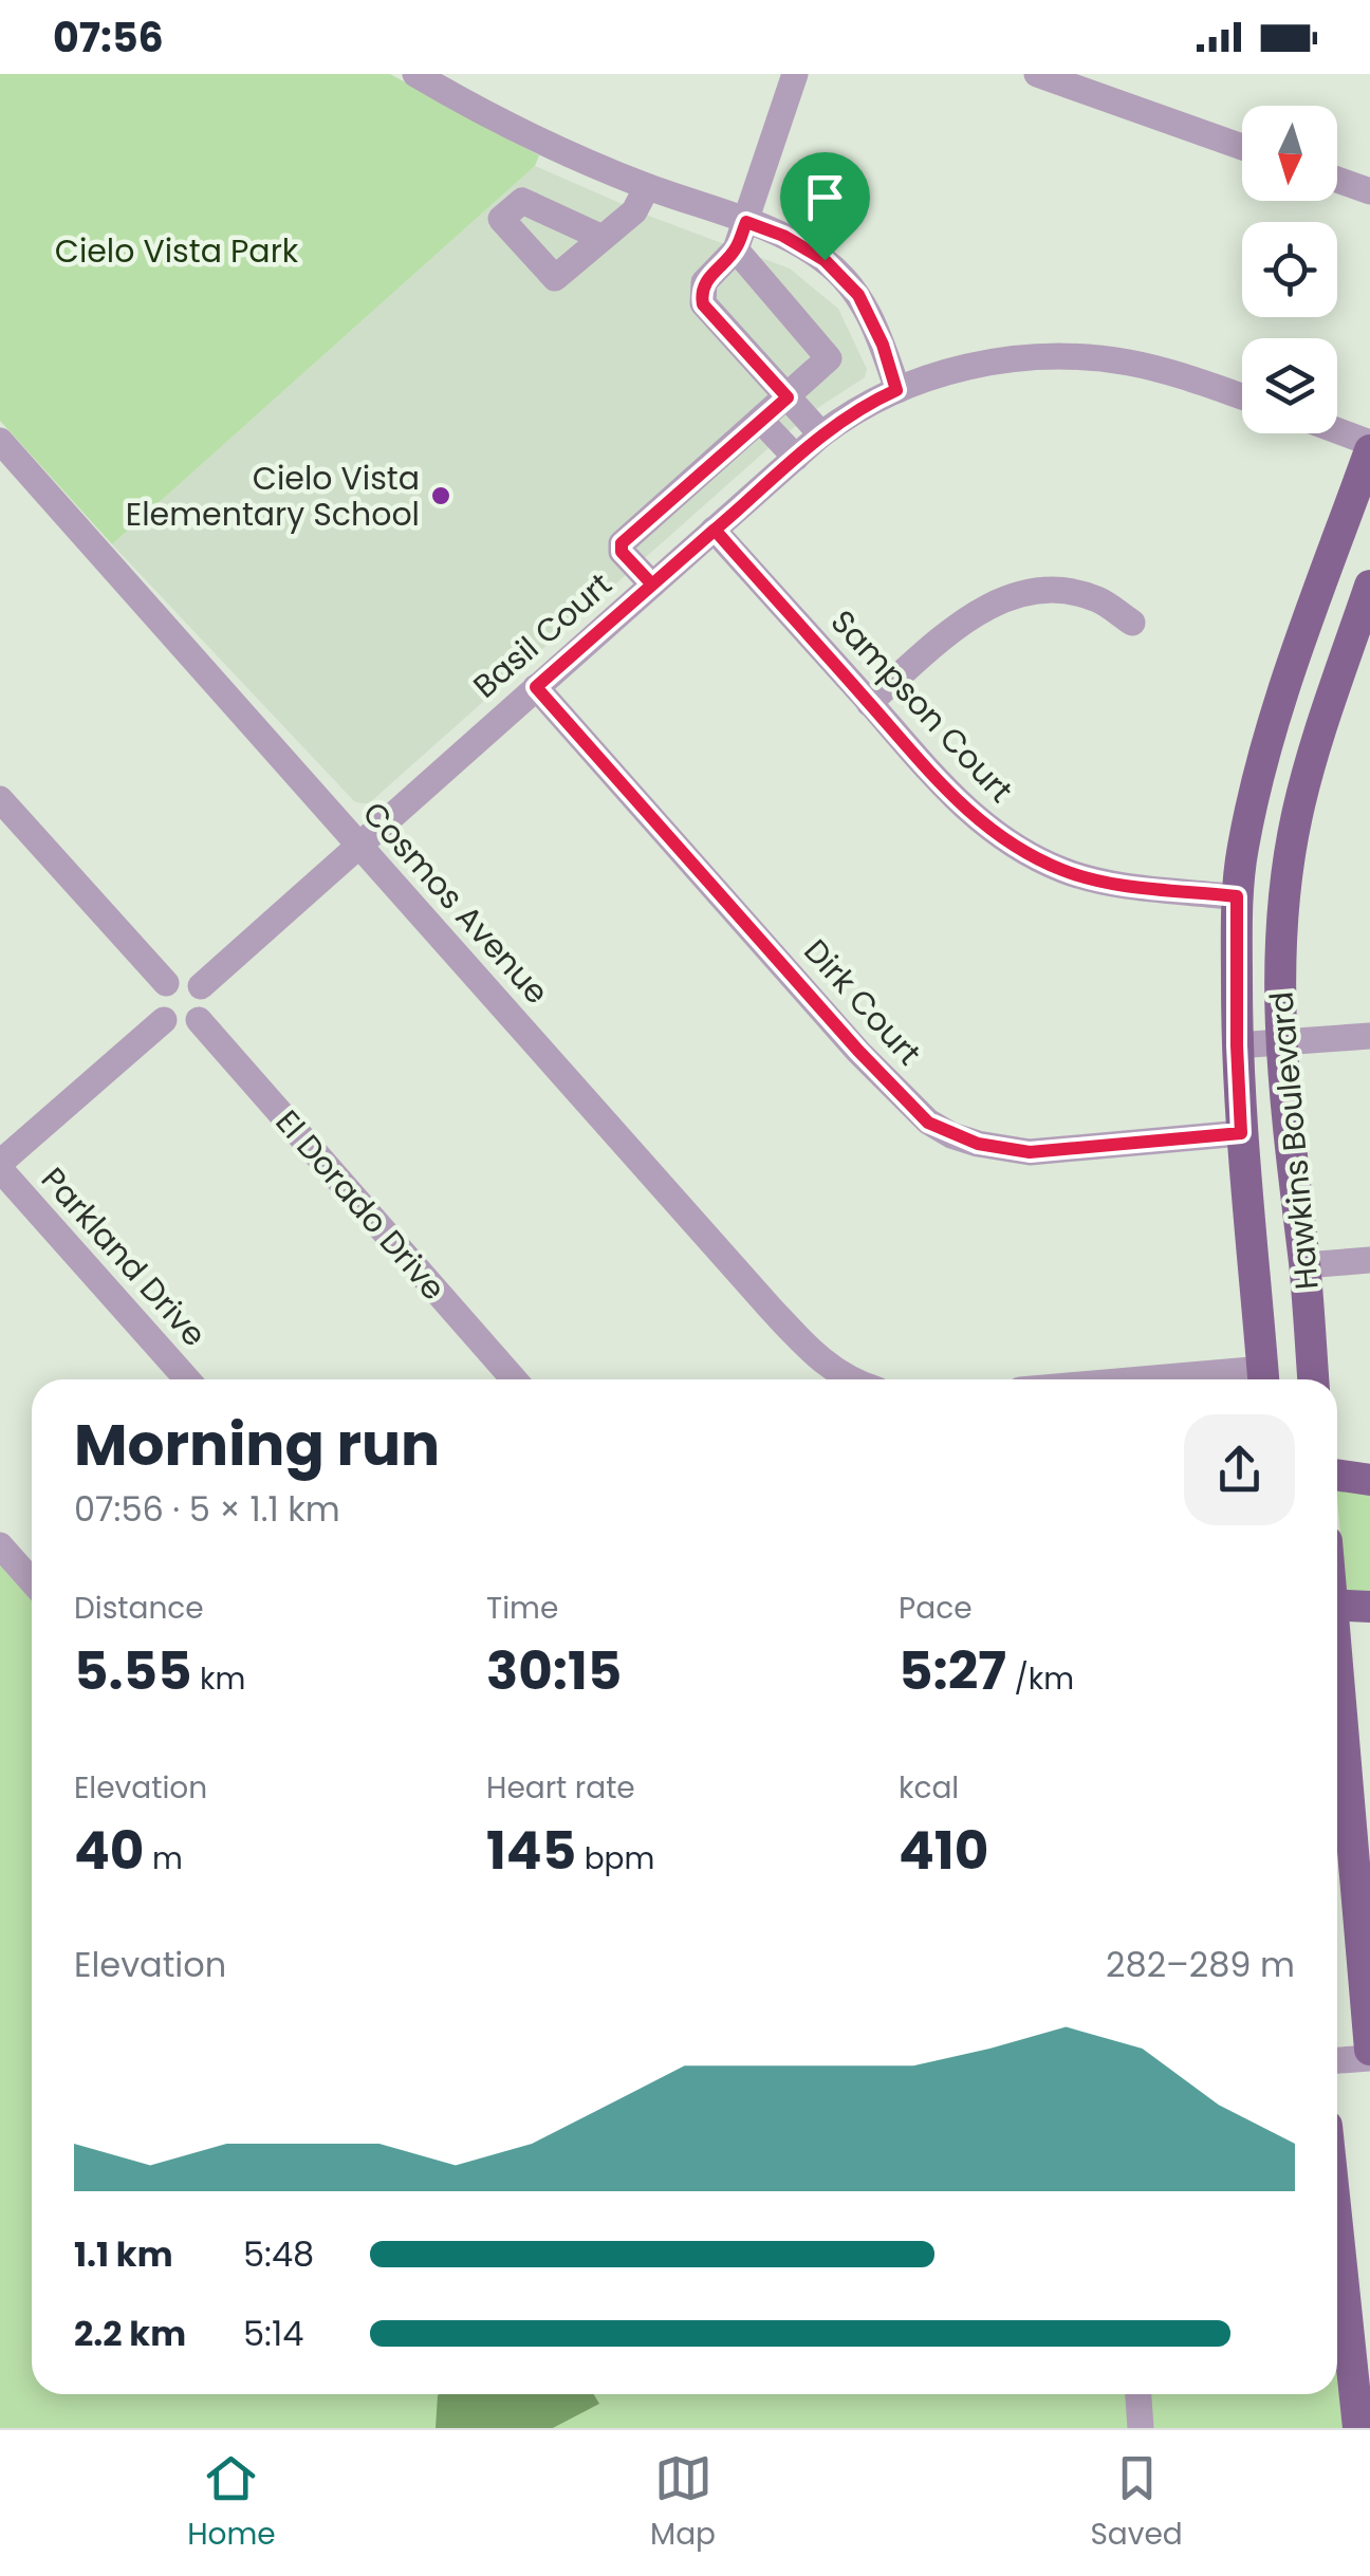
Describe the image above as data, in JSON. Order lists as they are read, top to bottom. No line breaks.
{"streets":{"main road":["Hawkins Boulevard"],"street":["Basil Court","Sampson Court","Cosmos Avenue","Dirk Court","El Dorado Drive","Parkland Drive"]},"crossings":[["Basil Court","Sampson Court"],["Basil Court","Cosmos Avenue"],["Basil Court","Dirk Court"],["Basil Court","El Dorado Drive"],["Sampson Court","Hawkins Boulevard"],["Dirk Court","Hawkins Boulevard"]],"parks":["Cielo Vista Park"],"places":["Cielo Vista Elementary School"],"north":"bottom","page":{"status":"07:56","heading":["Morning run","07:56 · 5 × 1.1 km"],"stats":[["Distance","5.55 km"],["Time","30:15"],["Pace","5:27 /km"],["Elevation","40 m"],["Heart rate","145 bpm"],["kcal","410"]],"chart":["Elevation","282–289 m"],"list":[{"name":"1.1 km","note":"5:48"},{"name":"2.2 km","note":"5:14"}],"tabs":["Home","Map","Saved"]}}
